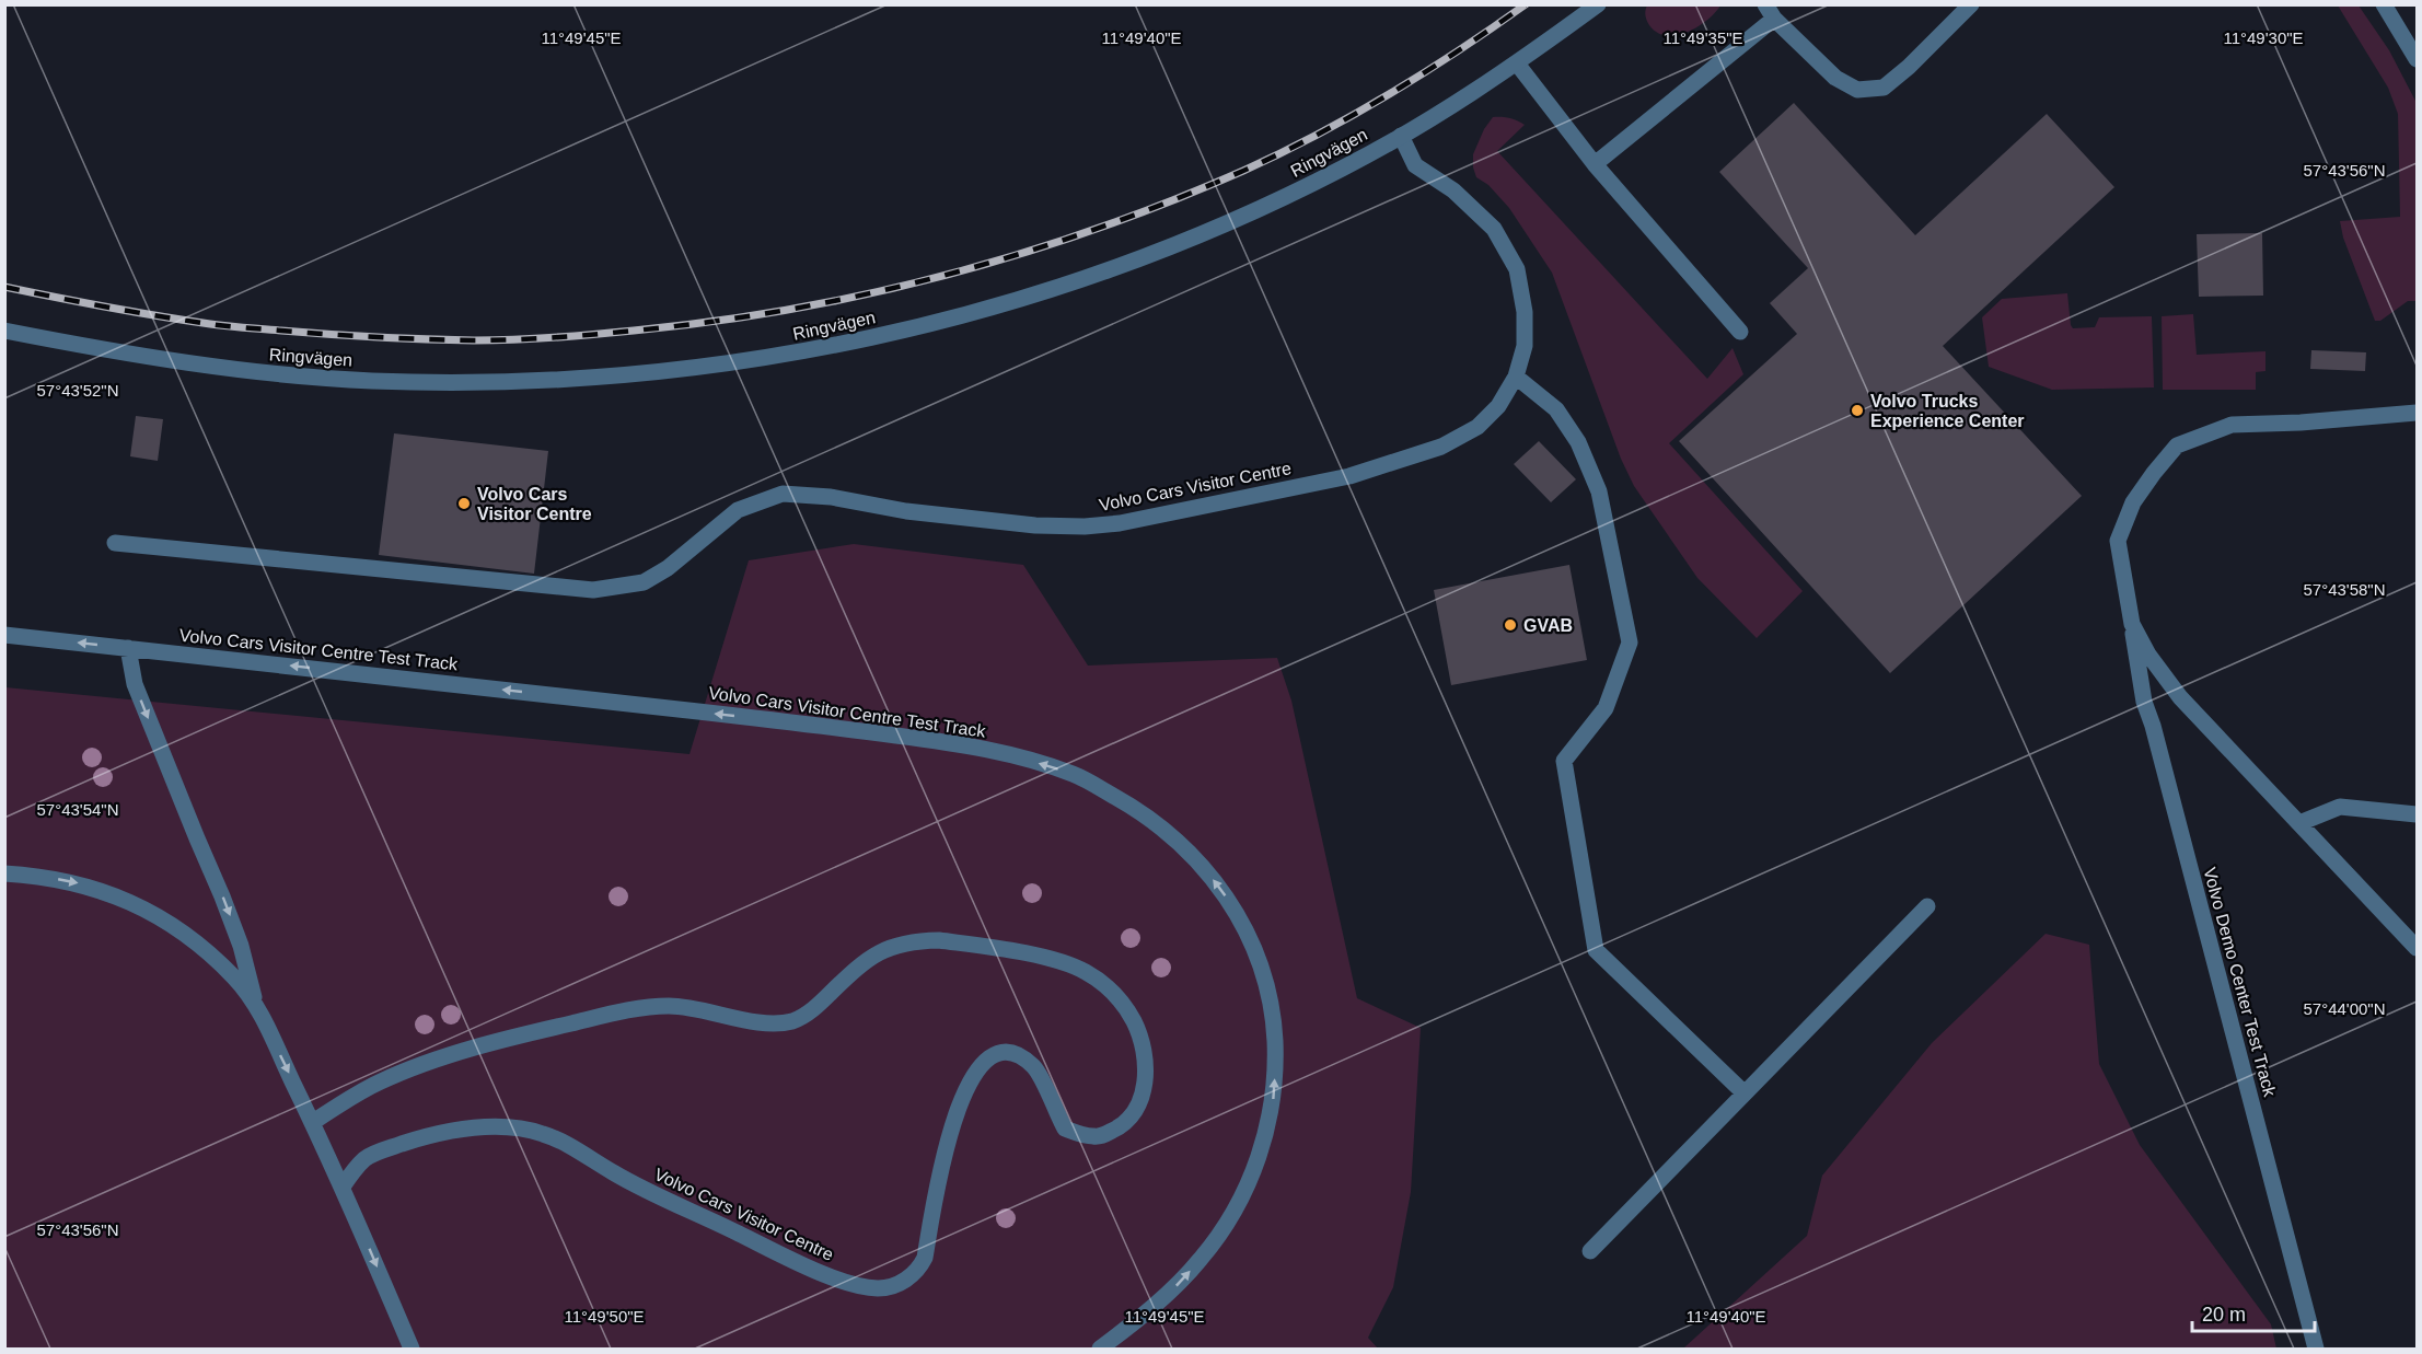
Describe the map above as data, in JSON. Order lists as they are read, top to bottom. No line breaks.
{"streets":{"street":["Ringvägen","Volvo Cars Visitor Centre","Volvo Cars Visitor Centre Test Track","Volvo Demo Center Test Track"]},"crossings":[["Ringvägen","Volvo Cars Visitor Centre"]],"places":["Volvo Trucks Experience Center","Volvo Cars Visitor Centre","GVAB"],"scale_bar":"20 m","coordinates":["11°49'45\"E","11°49'40\"E","11°49'35\"E","11°49'30\"E","57°43'56\"N","57°43'52\"N","57°43'58\"N","57°43'54\"N","57°44'00\"N","11°49'50\"E"]}
